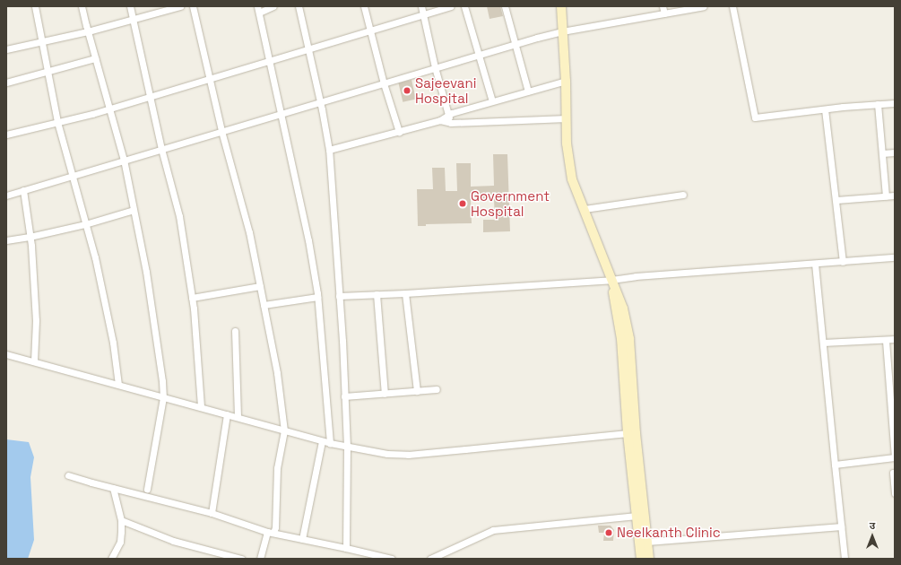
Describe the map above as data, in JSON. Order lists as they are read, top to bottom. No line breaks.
{"places":["Sajeevani Hospital","Government Hospital","Neelkanth Clinic"],"north":"top"}
